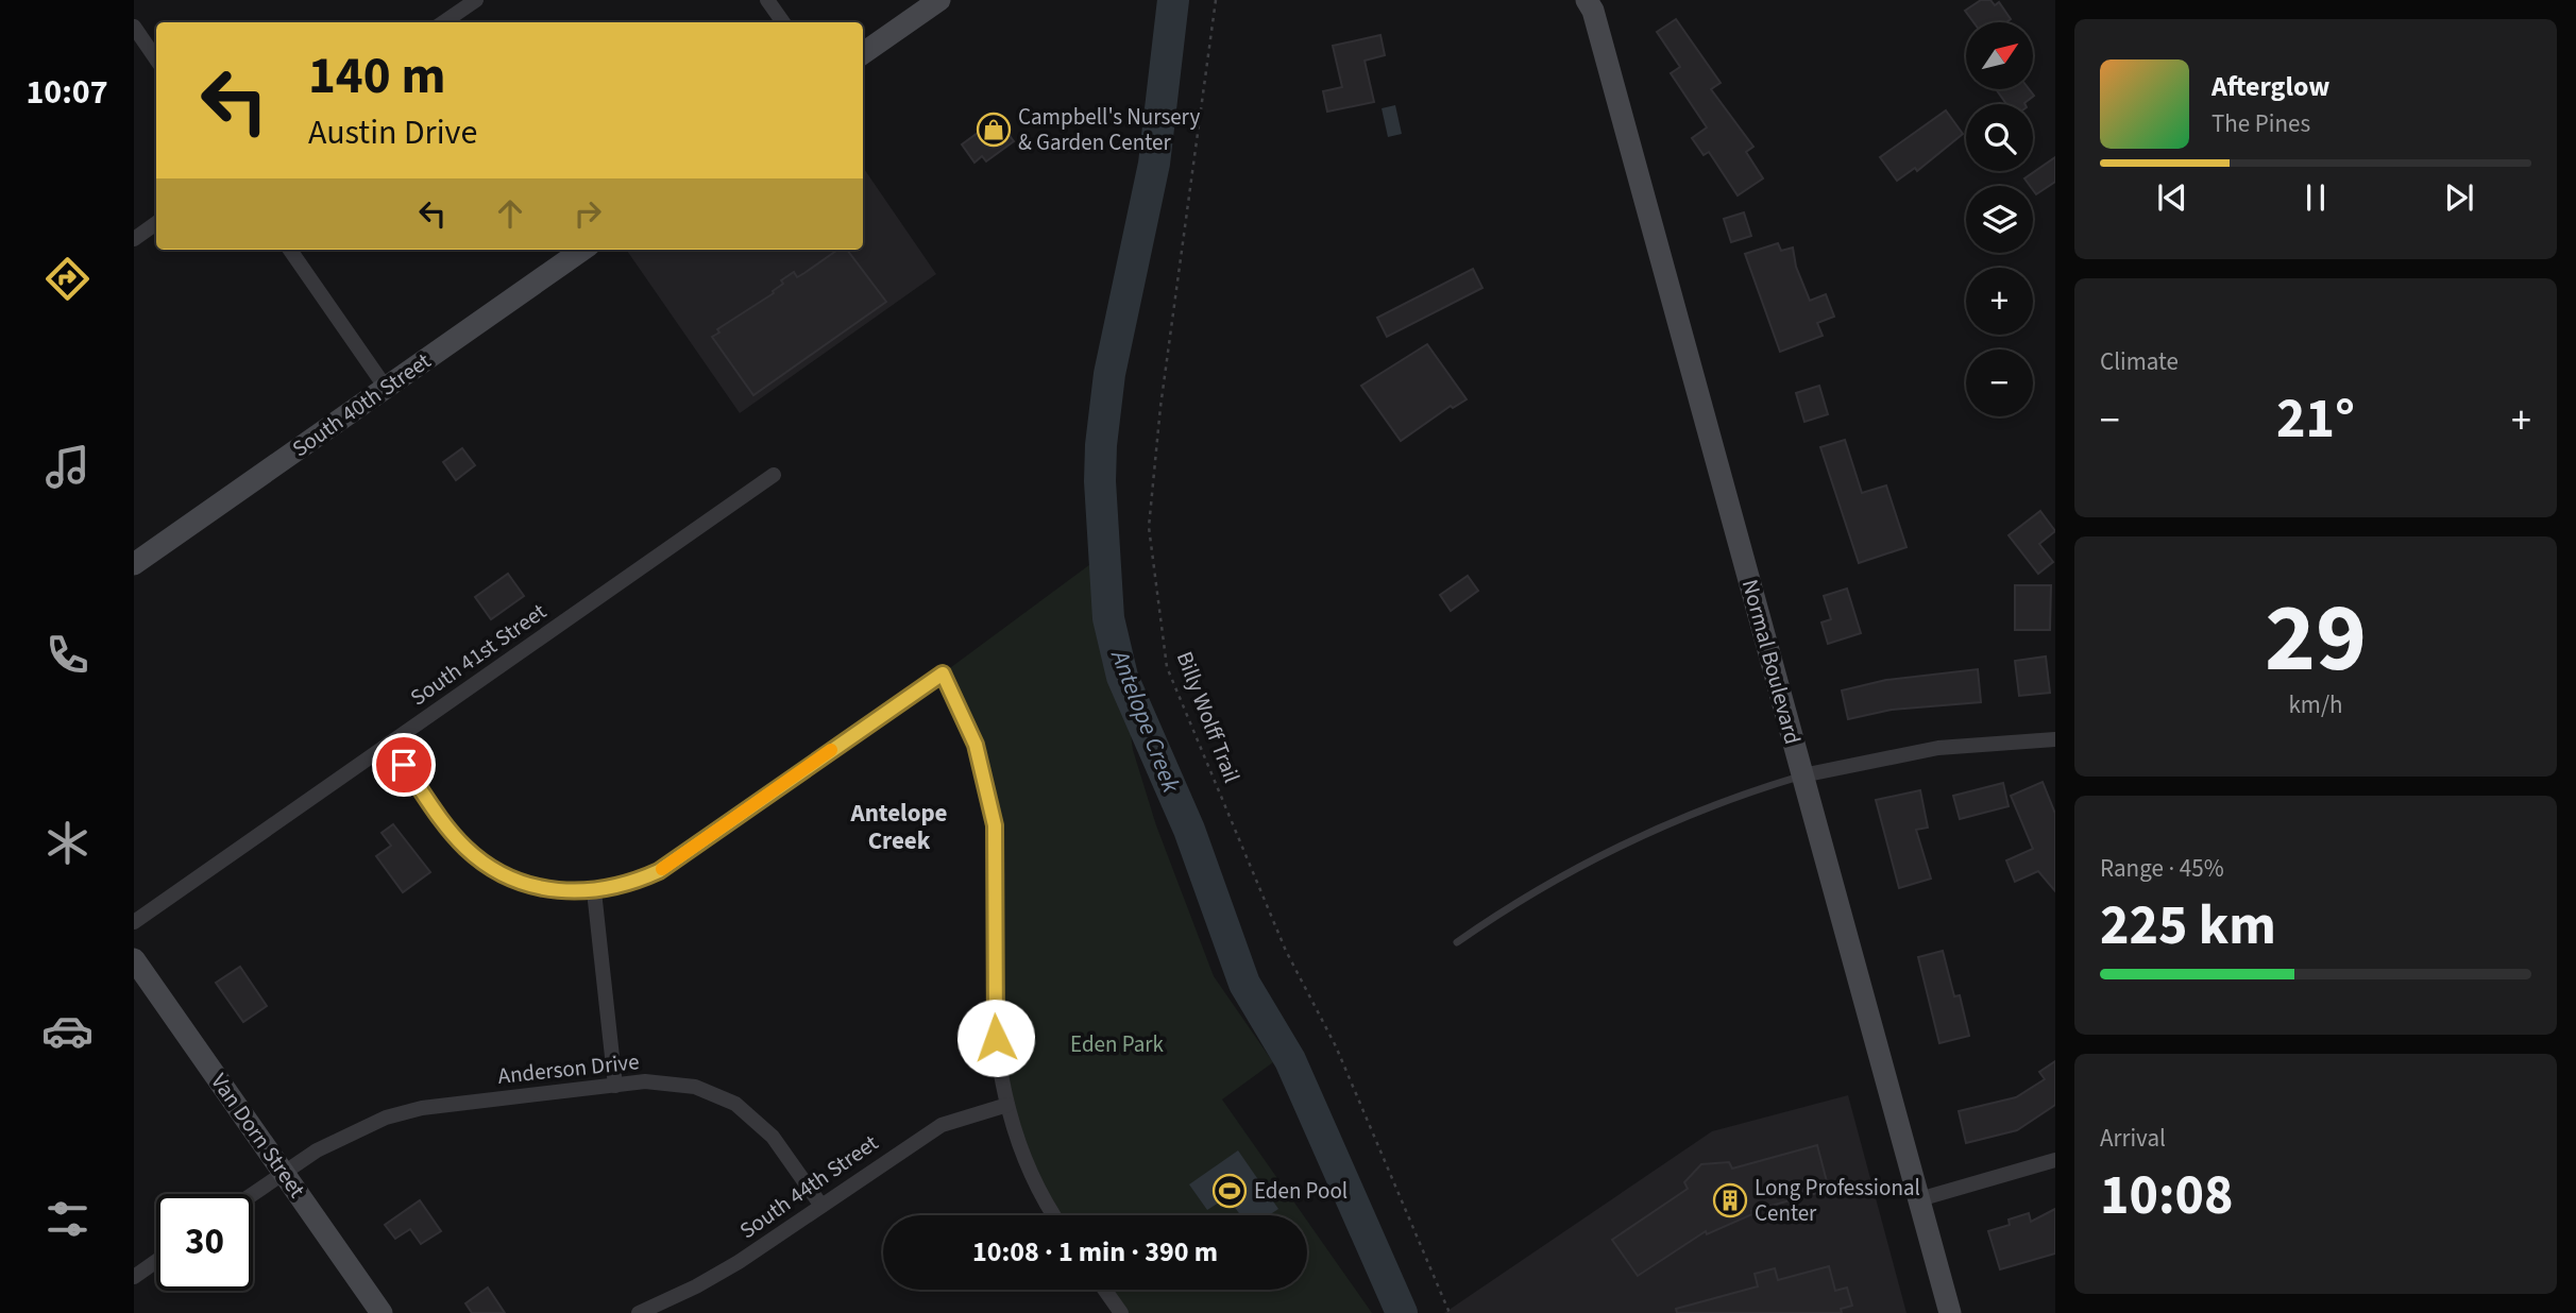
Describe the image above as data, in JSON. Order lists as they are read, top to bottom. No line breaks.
{"streets":{"main road":["South 40th Street","Normal Boulevard","Van Dorn Street"],"street":["South 41st Street","Anderson Drive","South 44th Street"],"path":["Billy Wolff Trail"]},"crossings":[["Anderson Drive","Van Dorn Street"],["Anderson Drive","South 44th Street"]],"districts":["Antelope Creek"],"water":["Antelope Creek"],"parks":["Eden Park"],"places":{"shop":["Campbell's Nursery & Garden Center"],"sports":["Eden Pool"],"building":["Long Professional Center"]},"north":"top right","page":{"tabs":"10:07","map_buttons":["+","−"],"turn":["140 m","Austin Drive"],"song":["Afterglow","The Pines"],"tile":["Climate",["29","km/h"],["Range · 45%","225 km"],["Arrival","10:08"]],"heat":["−","21°","+"],"limit":"30","trip":"10:08 · 1 min · 390 m"}}
